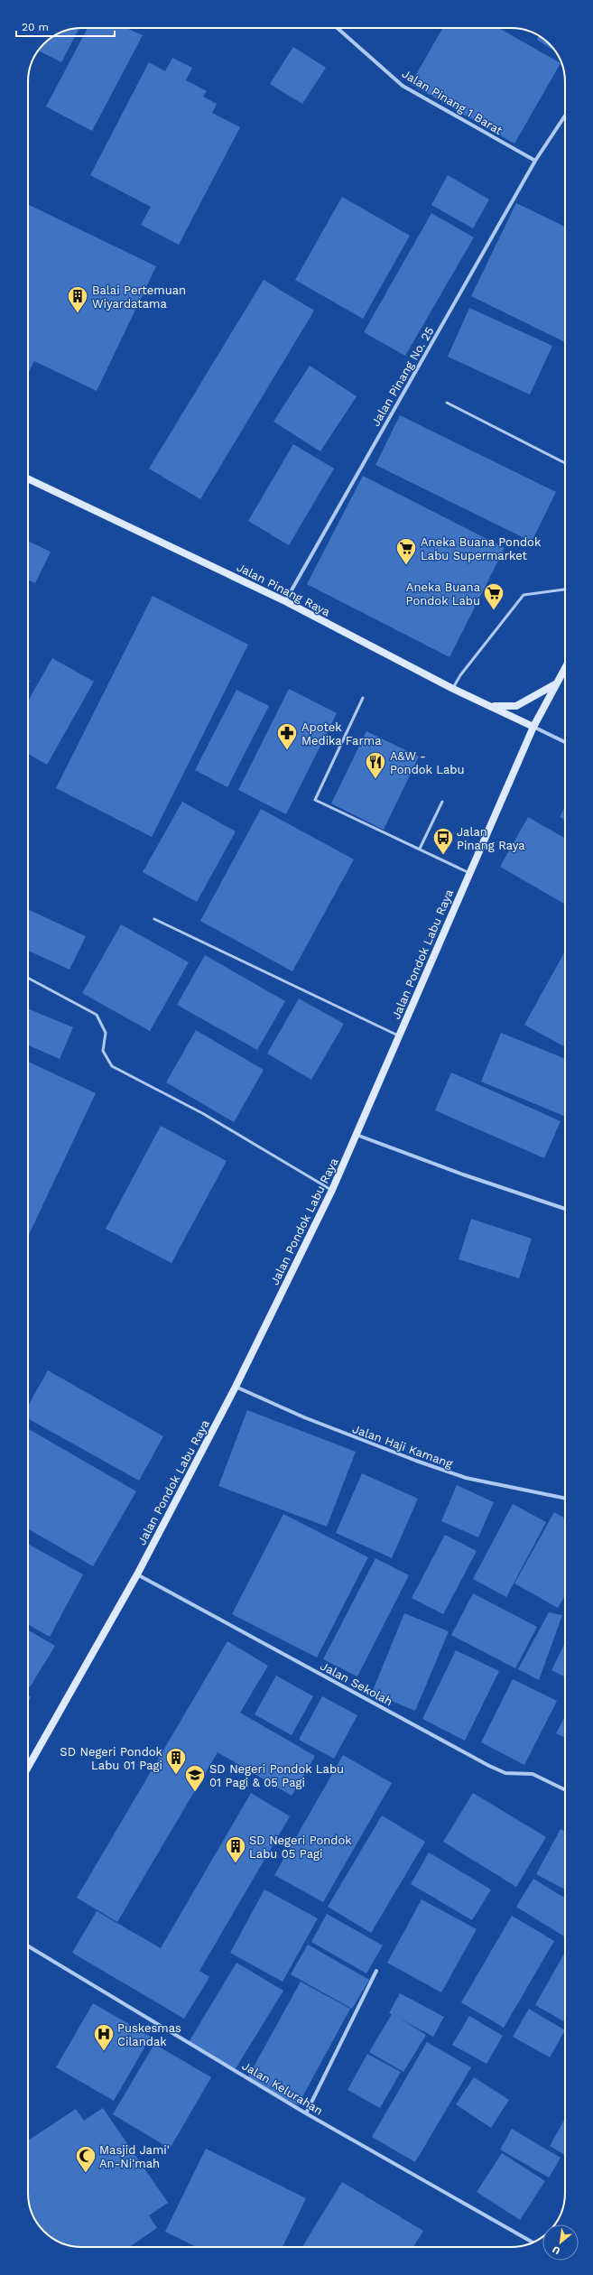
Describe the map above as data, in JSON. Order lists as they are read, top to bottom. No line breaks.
{"streets":{"main road":["Jalan Pinang Raya","Jalan Pondok Labu Raya"],"street":["Jalan Pinang 1 Barat","Jalan Pinang No. 25","Jalan Haji Kamang","Jalan Sekolah","Jalan Kelurahan"]},"crossings":[["Jalan Pinang 1 Barat","Jalan Pinang No. 25"],["Jalan Pinang No. 25","Jalan Pinang Raya"],["Jalan Pinang Raya","Jalan Pondok Labu Raya"],["Jalan Pondok Labu Raya","Jalan Haji Kamang"],["Jalan Pondok Labu Raya","Jalan Sekolah"]],"places":{"building":["Balai Pertemuan Wiyardatama","SD Negeri Pondok Labu 01 Pagi","SD Negeri Pondok Labu 05 Pagi"],"supermarket":["Aneka Buana Pondok Labu Supermarket","Aneka Buana Pondok Labu"],"pharmacy":["Apotek Medika Farma"],"restaurant":["A&W - Pondok Labu"],"bus stop":["Jalan Pinang Raya"],"school or university":["SD Negeri Pondok Labu 01 Pagi & 05 Pagi"],"hospital":["Puskesmas Cilandak"],"mosque":["Masjid Jami' An-Ni'mah"]},"scale_bar":"20 m","north":"bottom left"}
